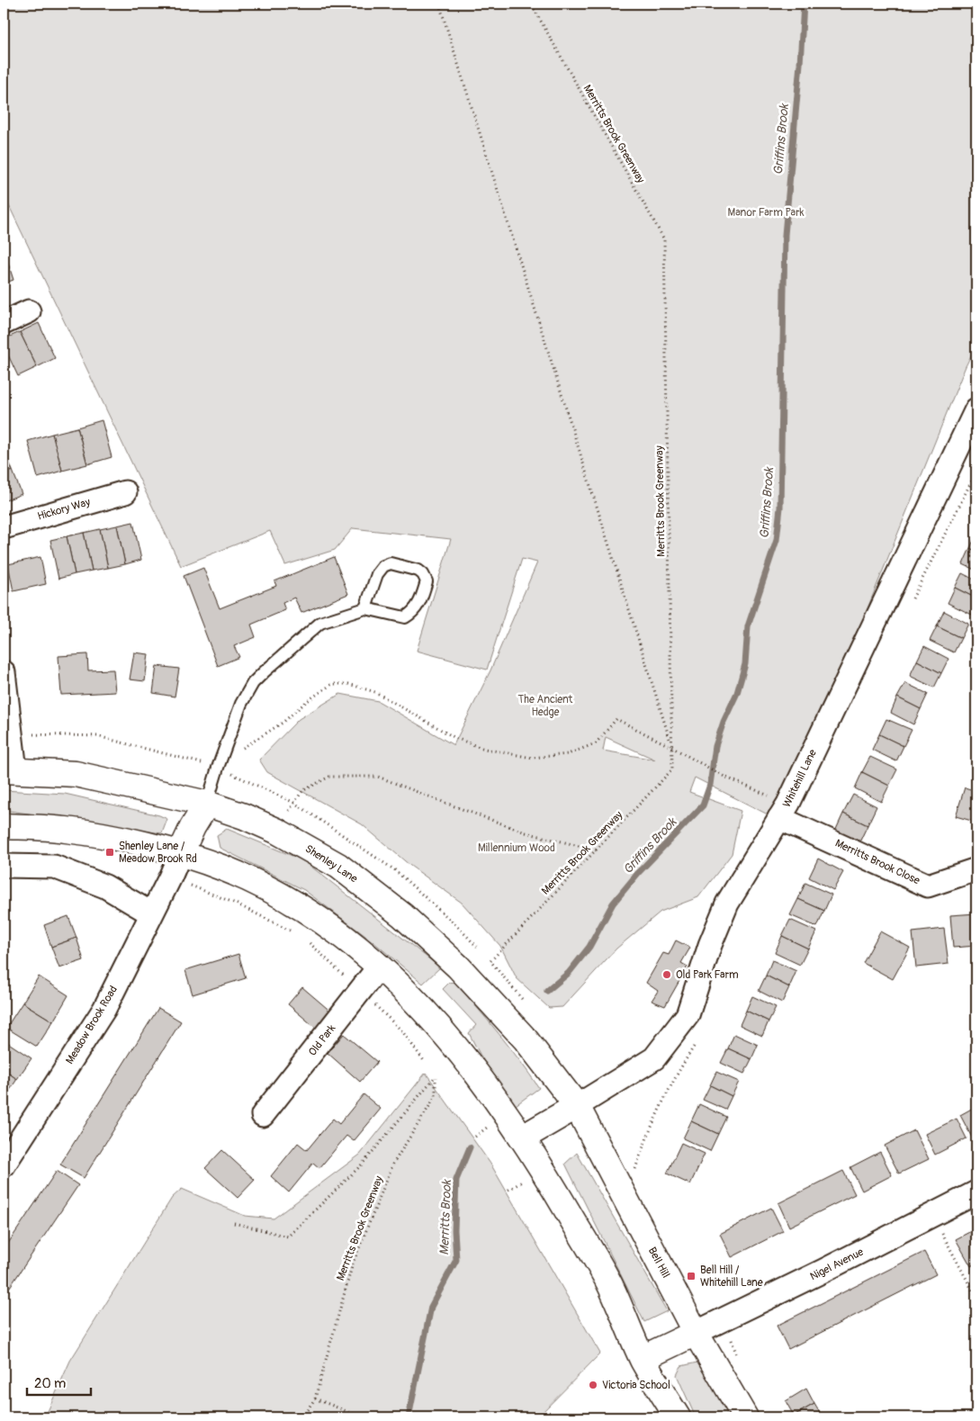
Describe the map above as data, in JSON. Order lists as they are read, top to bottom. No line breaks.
{"streets":{"main road":["Shenley Lane","Bell Hill"],"street":["Hickory Way","Whitehill Lane","Merritts Brook Close","Meadow Brook Road","Old Park","Nigel Avenue"],"path":["Merritts Brook Greenway"]},"crossings":[["Whitehill Lane","Merritts Brook Close"],["Whitehill Lane","Shenley Lane"],["Whitehill Lane","Bell Hill"],["Shenley Lane","Bell Hill"],["Bell Hill","Nigel Avenue"]],"water":["Griffins Brook","Merritts Brook"],"parks":["Manor Farm Park","The Ancient Hedge","Millennium Wood"],"places":{"transit":["Shenley Lane / Meadow Brook Rd","Bell Hill / Whitehill Lane"],"other":["Old Park Farm","Victoria School"]},"scale_bar":"20 m"}
